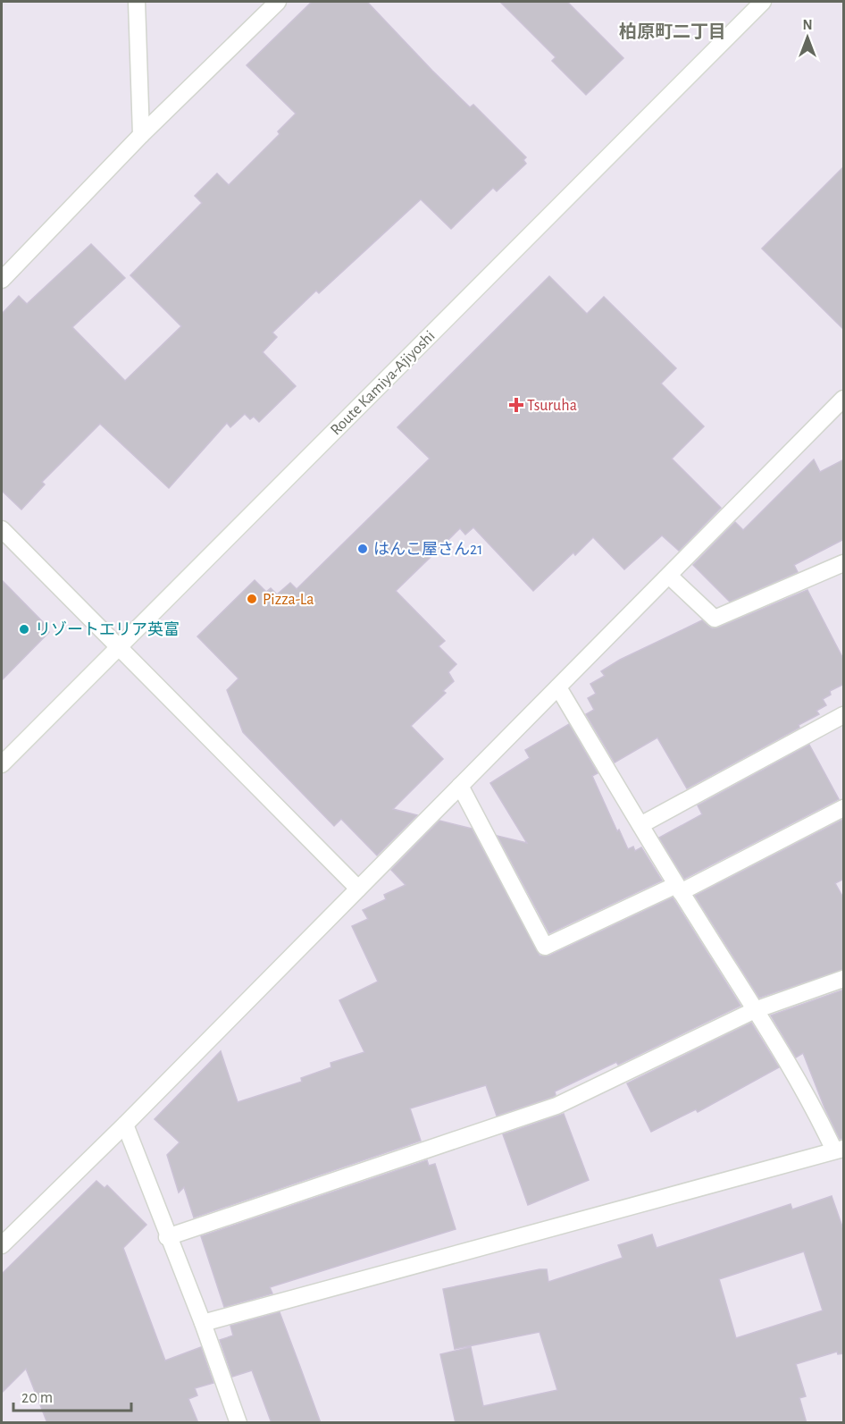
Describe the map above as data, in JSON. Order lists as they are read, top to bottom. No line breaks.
{"streets":{"street":["Route Kamiya-Ajiyoshi"]},"districts":["柏原町二丁目"],"places":{"health":["Tsuruha"],"other":["はんこ屋さん21","Pizza-La","リゾートエリア英富"]},"scale_bar":"20 m","north":"top"}
